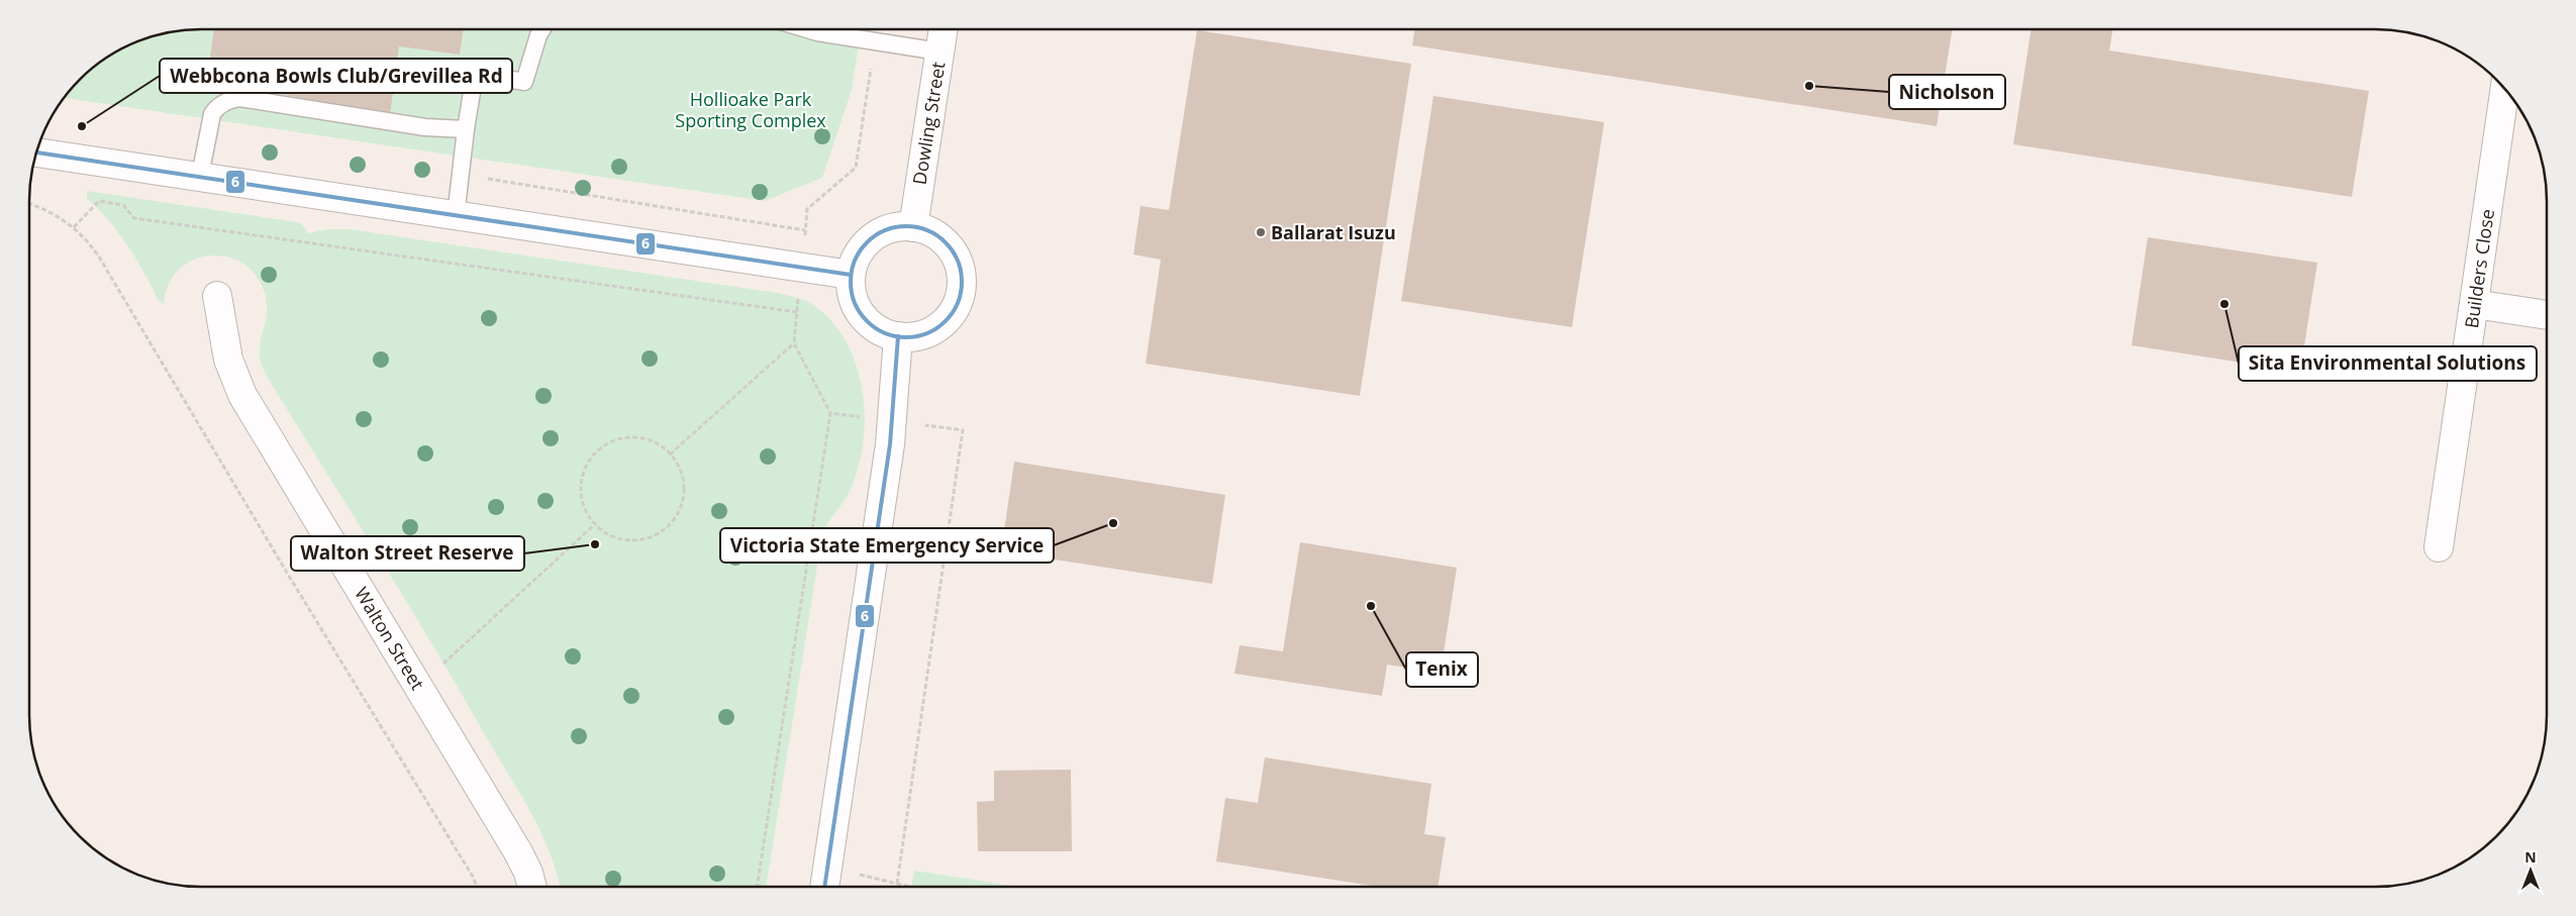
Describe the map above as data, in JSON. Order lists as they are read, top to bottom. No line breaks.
{"streets":{"street":["Dowling Street","Builders Close","Walton Street"]},"parks":["Hollioake Park Sporting Complex"],"places":["Nicholson","Webbcona Bowls Club/Grevillea Rd","Ballarat Isuzu","Sita Environmental Solutions","Victoria State Emergency Service","Walton Street Reserve","Tenix"],"lines":["transit line 6"],"north":"top"}
